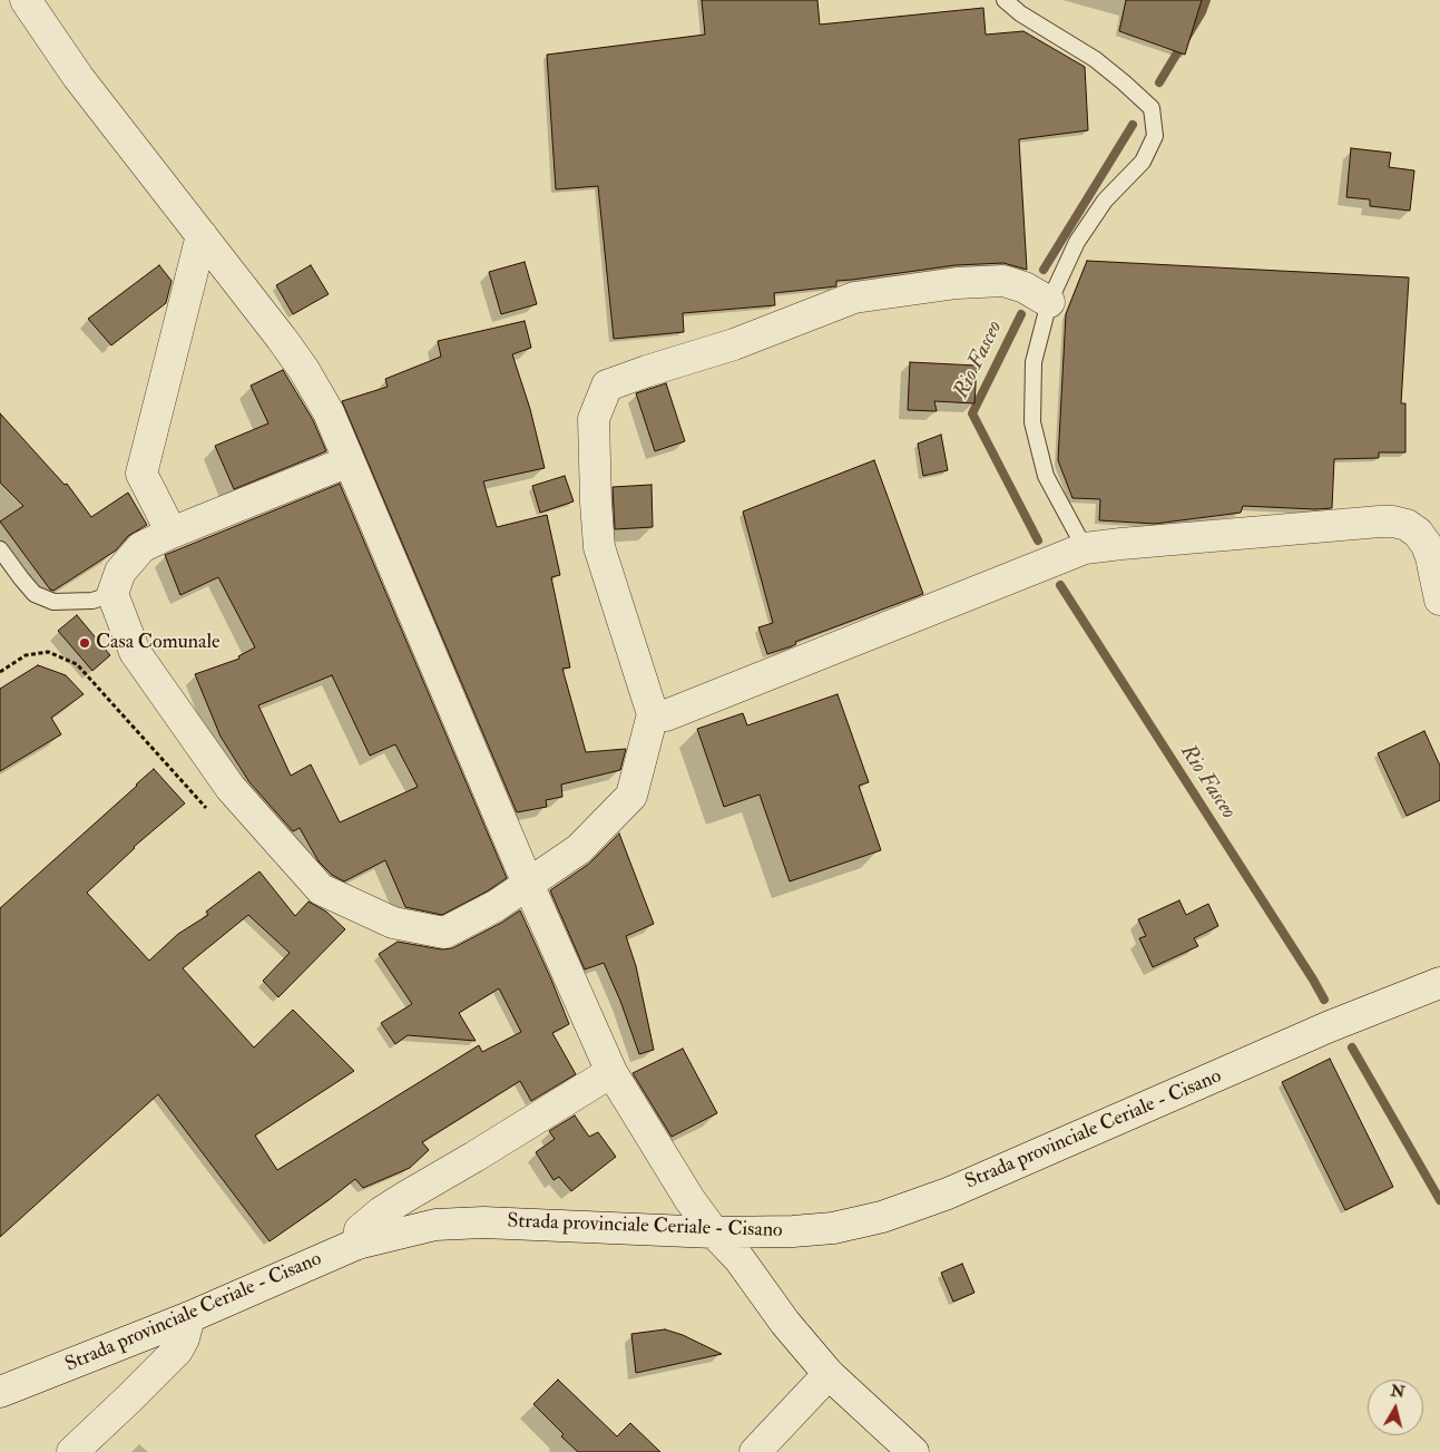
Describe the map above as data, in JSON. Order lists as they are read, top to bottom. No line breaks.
{"streets":{"street":["Strada provinciale Ceriale - Cisano"]},"water":["Rio Fasceo"],"places":["Casa Comunale"],"north":"top"}
